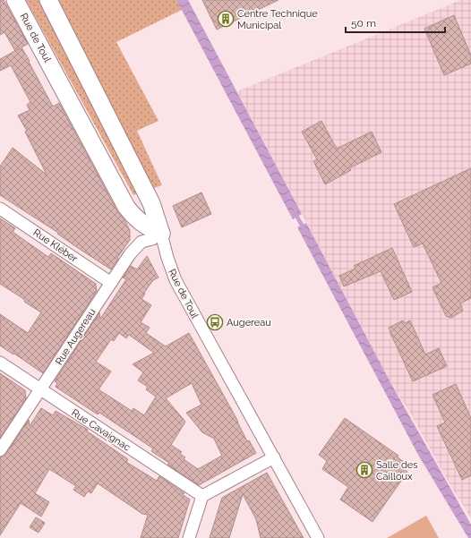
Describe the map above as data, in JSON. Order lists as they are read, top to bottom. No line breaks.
{"streets":{"street":["Rue de Toul","Rue Kléber","Rue Augereau","Rue Cavaignac"]},"crossings":[["Rue de Toul","Rue Augereau"],["Rue Kléber","Rue Augereau"],["Rue Augereau","Rue Cavaignac"]],"places":{"building":["Centre Technique Municipal","Salle des Cailloux"],"bus stop":["Augereau"]},"scale_bar":"50 m"}
